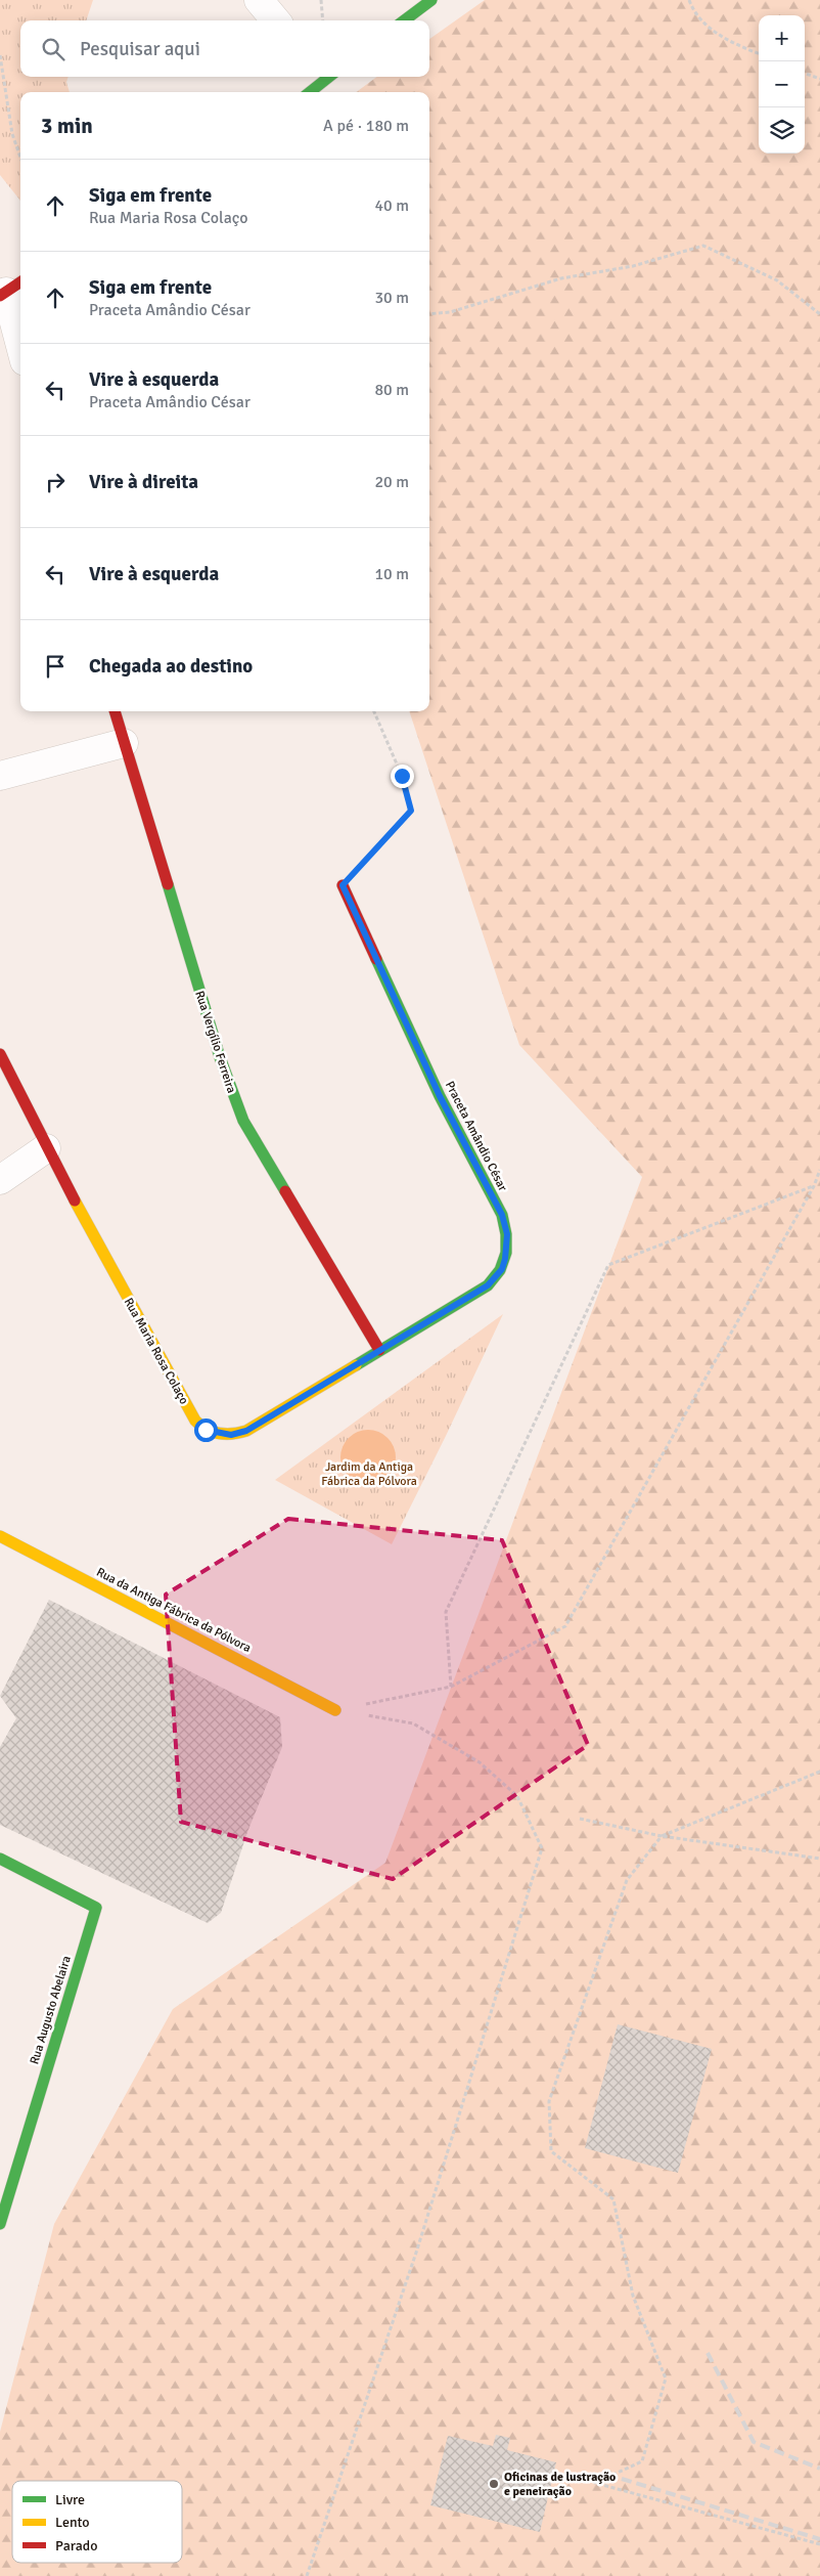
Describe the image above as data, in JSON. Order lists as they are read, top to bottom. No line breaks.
{"streets":{"street":["Rua Vergílio Ferreira","Praceta Amândio César","Rua Maria Rosa Colaço","Rua da Antiga Fábrica da Pólvora","Rua Augusto Abelaira"]},"crossings":[["Rua Vergílio Ferreira","Praceta Amândio César"],["Rua Vergílio Ferreira","Rua Maria Rosa Colaço"],["Praceta Amândio César","Rua Maria Rosa Colaço"]],"parks":["Jardim da Antiga Fábrica da Pólvora"],"places":["Oficinas de lustração e peneiração"],"legend":["Livre","Lento","Parado"],"page":{"map_buttons":["+","−"],"search":"Pesquisar aqui","heading":["3 min","A pé · 180 m"],"list":[["Siga em frente","Rua Maria Rosa Colaço","40 m"],["Siga em frente","Praceta Amândio César","30 m"],["Vire à esquerda","Praceta Amândio César","80 m"],["Vire à direita","20 m"],["Vire à esquerda","10 m"],"Chegada ao destino"]}}
